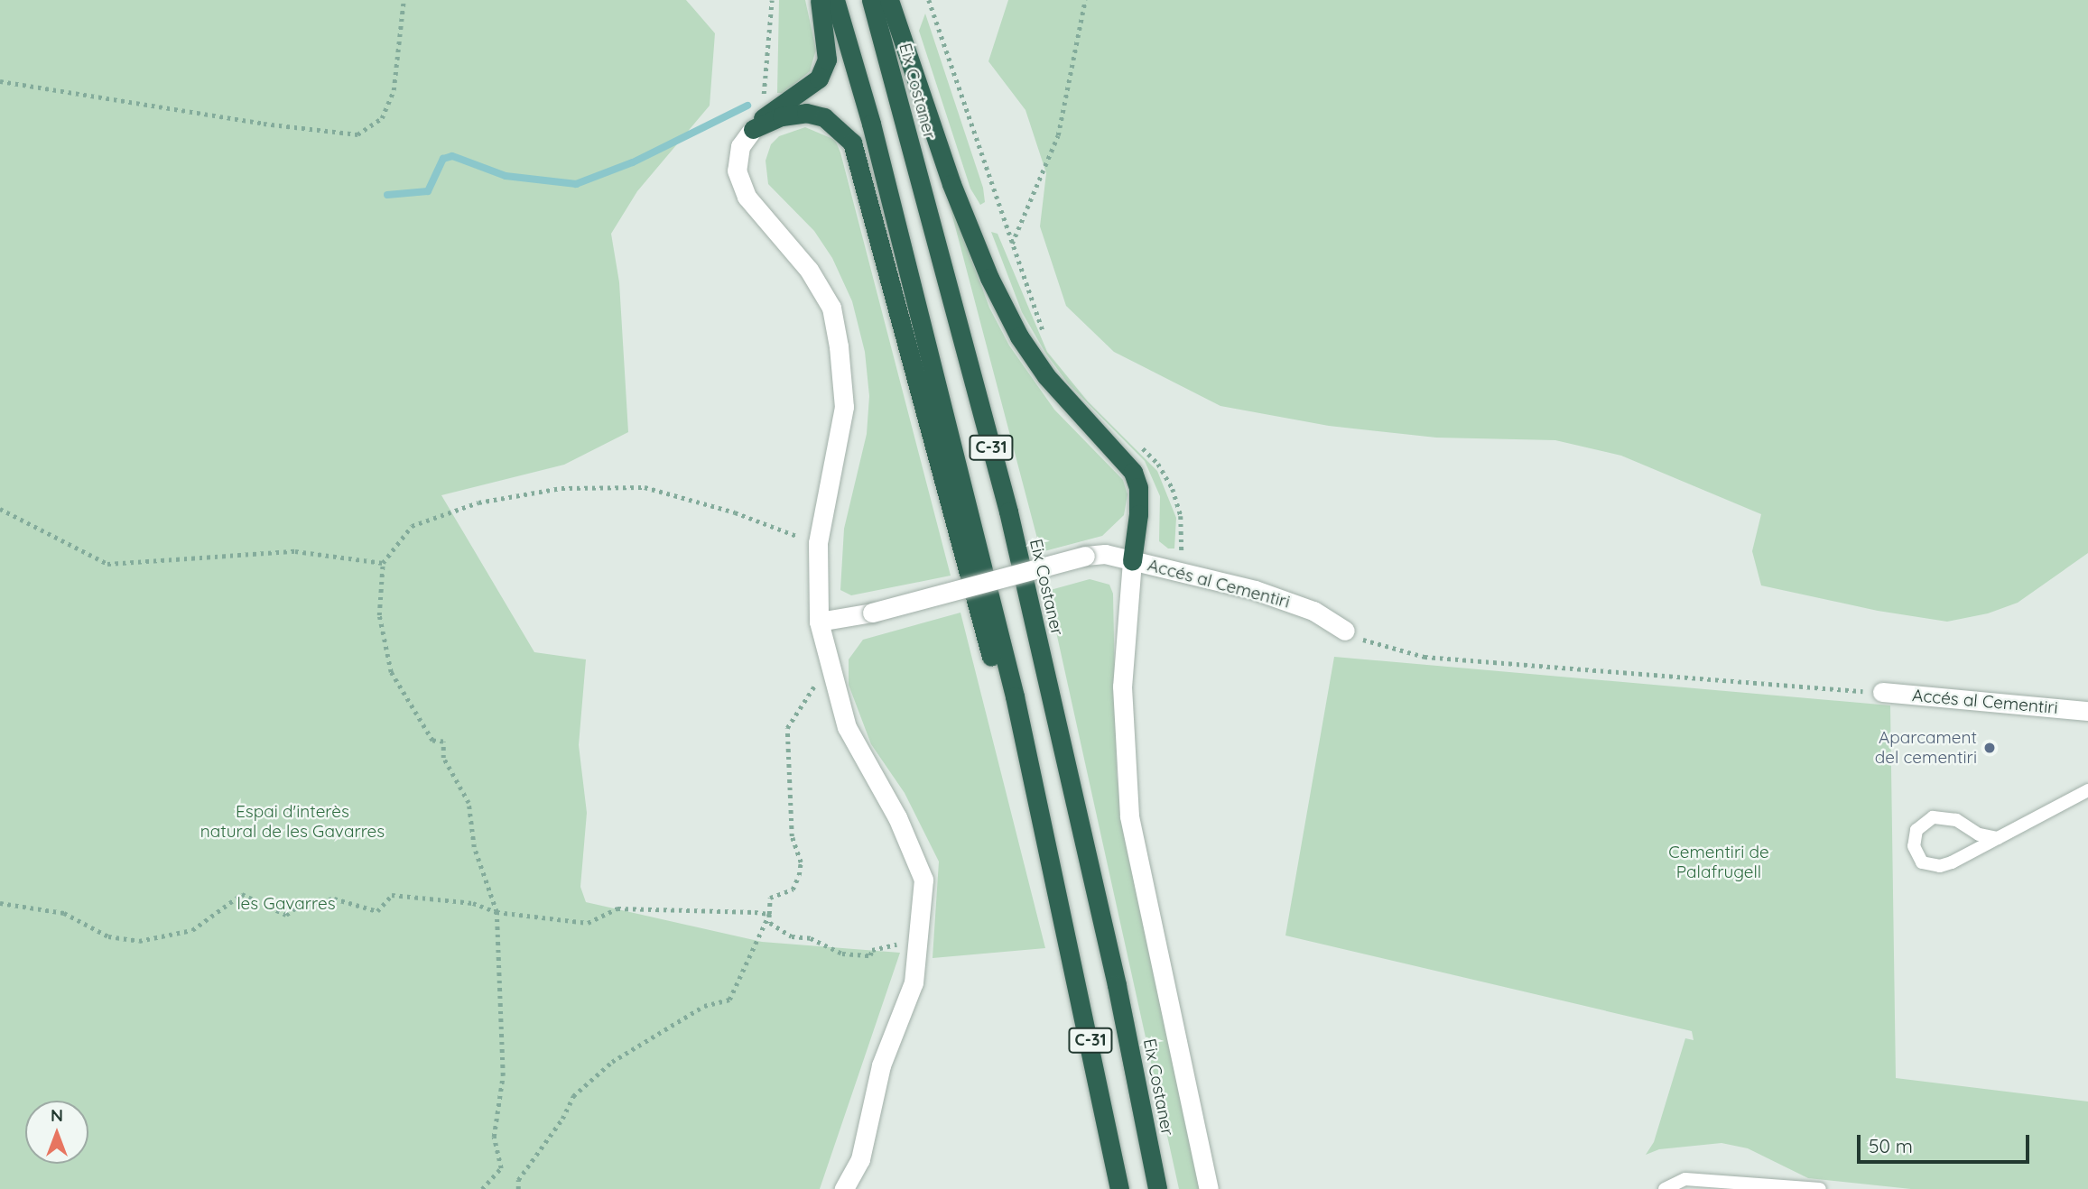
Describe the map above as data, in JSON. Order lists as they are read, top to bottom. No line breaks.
{"streets":{"highway":["Eix Costaner","C-31"],"street":["Accés al Cementiri"]},"parks":["Espai d'interès natural de les Gavarres","Cementiri de Palafrugell","les Gavarres"],"places":["Aparcament del cementiri"],"scale_bar":"50 m","north":"top"}
